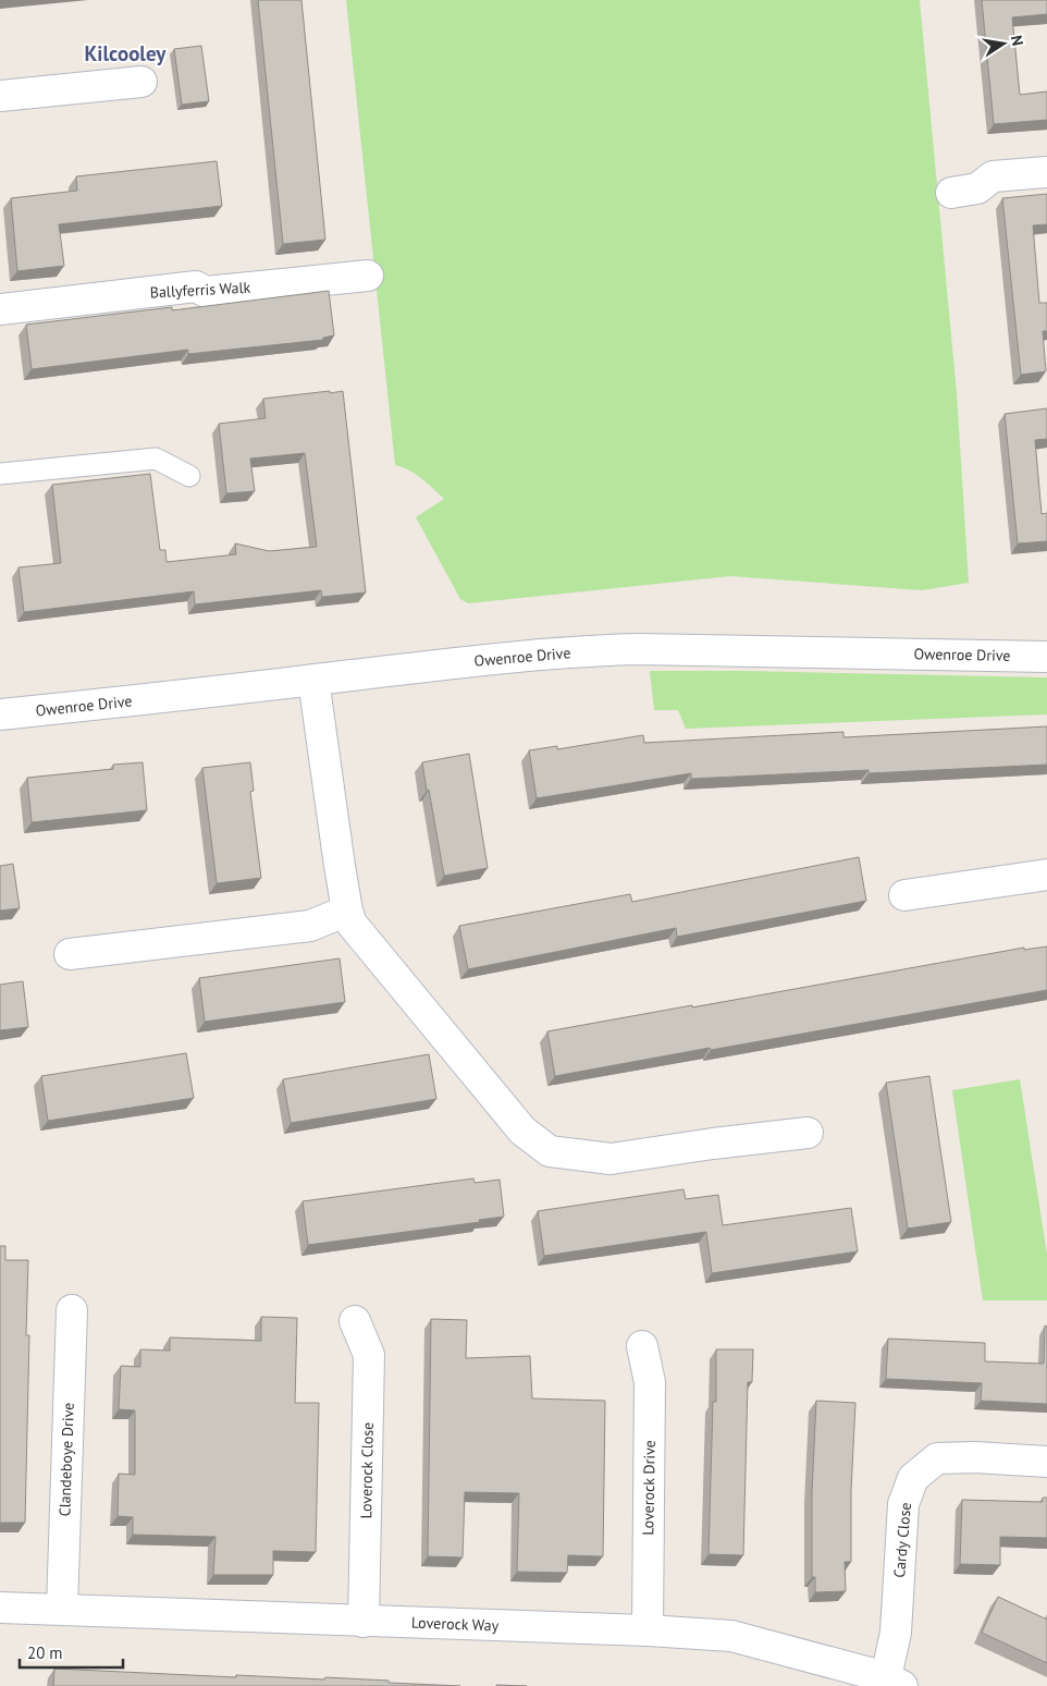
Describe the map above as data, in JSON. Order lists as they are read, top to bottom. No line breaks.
{"streets":{"street":["Ballyferris Walk","Owenroe Drive","Clandeboye Drive","Loverock Close","Loverock Drive","Cardy Close","Loverock Way"]},"crossings":[["Clandeboye Drive","Loverock Way"],["Loverock Close","Loverock Way"],["Loverock Drive","Loverock Way"],["Cardy Close","Loverock Way"]],"districts":["Kilcooley"],"scale_bar":"20 m","north":"right"}
